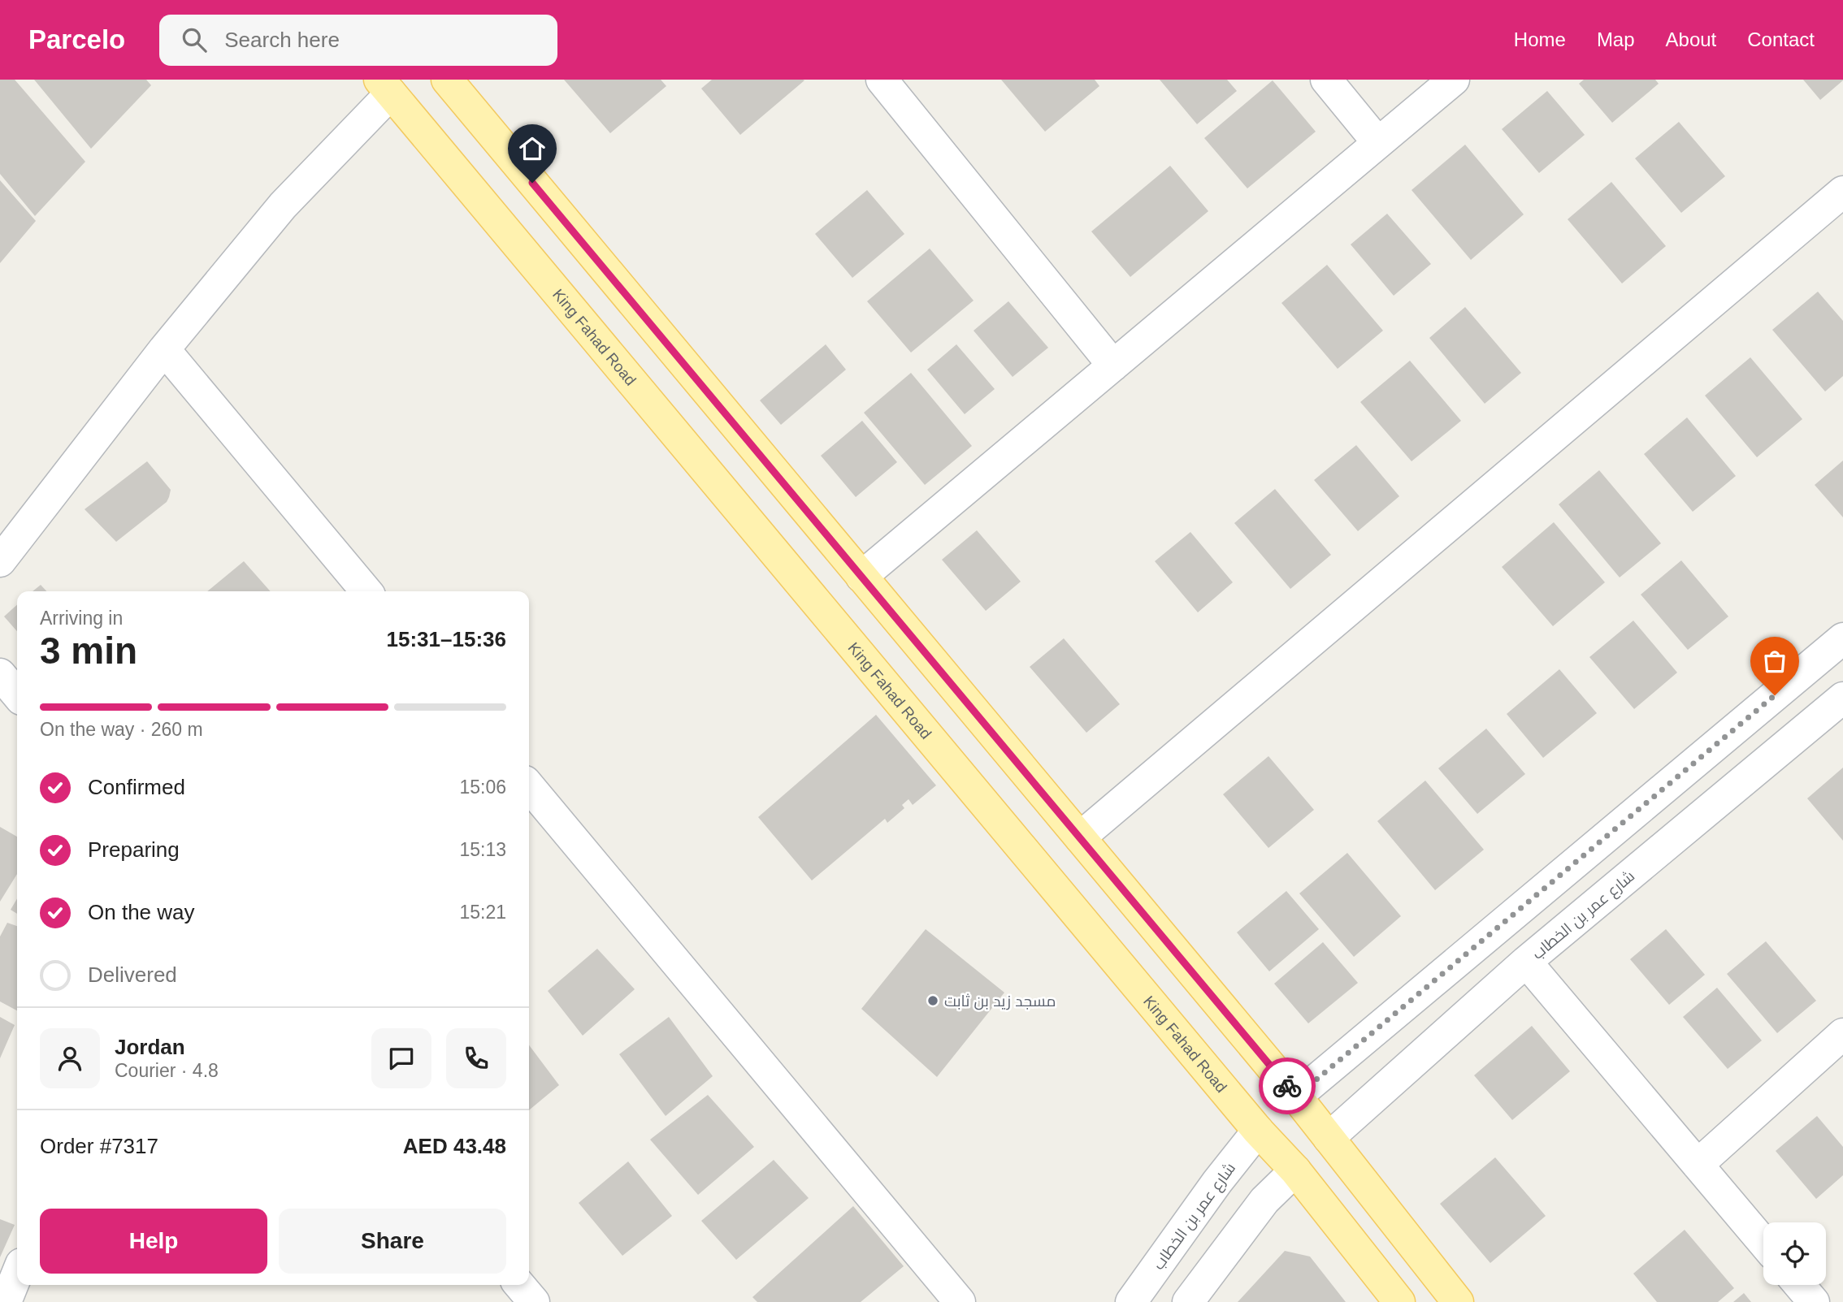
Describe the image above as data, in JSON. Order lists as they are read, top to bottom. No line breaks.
{"streets":{"main road":["King Fahad Road"],"street":["شارع عمر بن الخطاب"]},"crossings":[["King Fahad Road","شارع عمر بن الخطاب"]],"places":["مسجد زيد بن ثابت"],"page":{"header":"Parcelo","search":"Search here","nav":["Home","Map","About","Contact"],"heading":["3 min","Arriving in","15:31–15:36"],"panel":["Jordan","Courier · 4.8","Order #7317","AED 43.48"],"bar":"On the way · 260 m","list":[["Confirmed","15:06"],["Preparing","15:13"],["On the way","15:21"],"Delivered"],"buttons":["Help","Share"]}}
